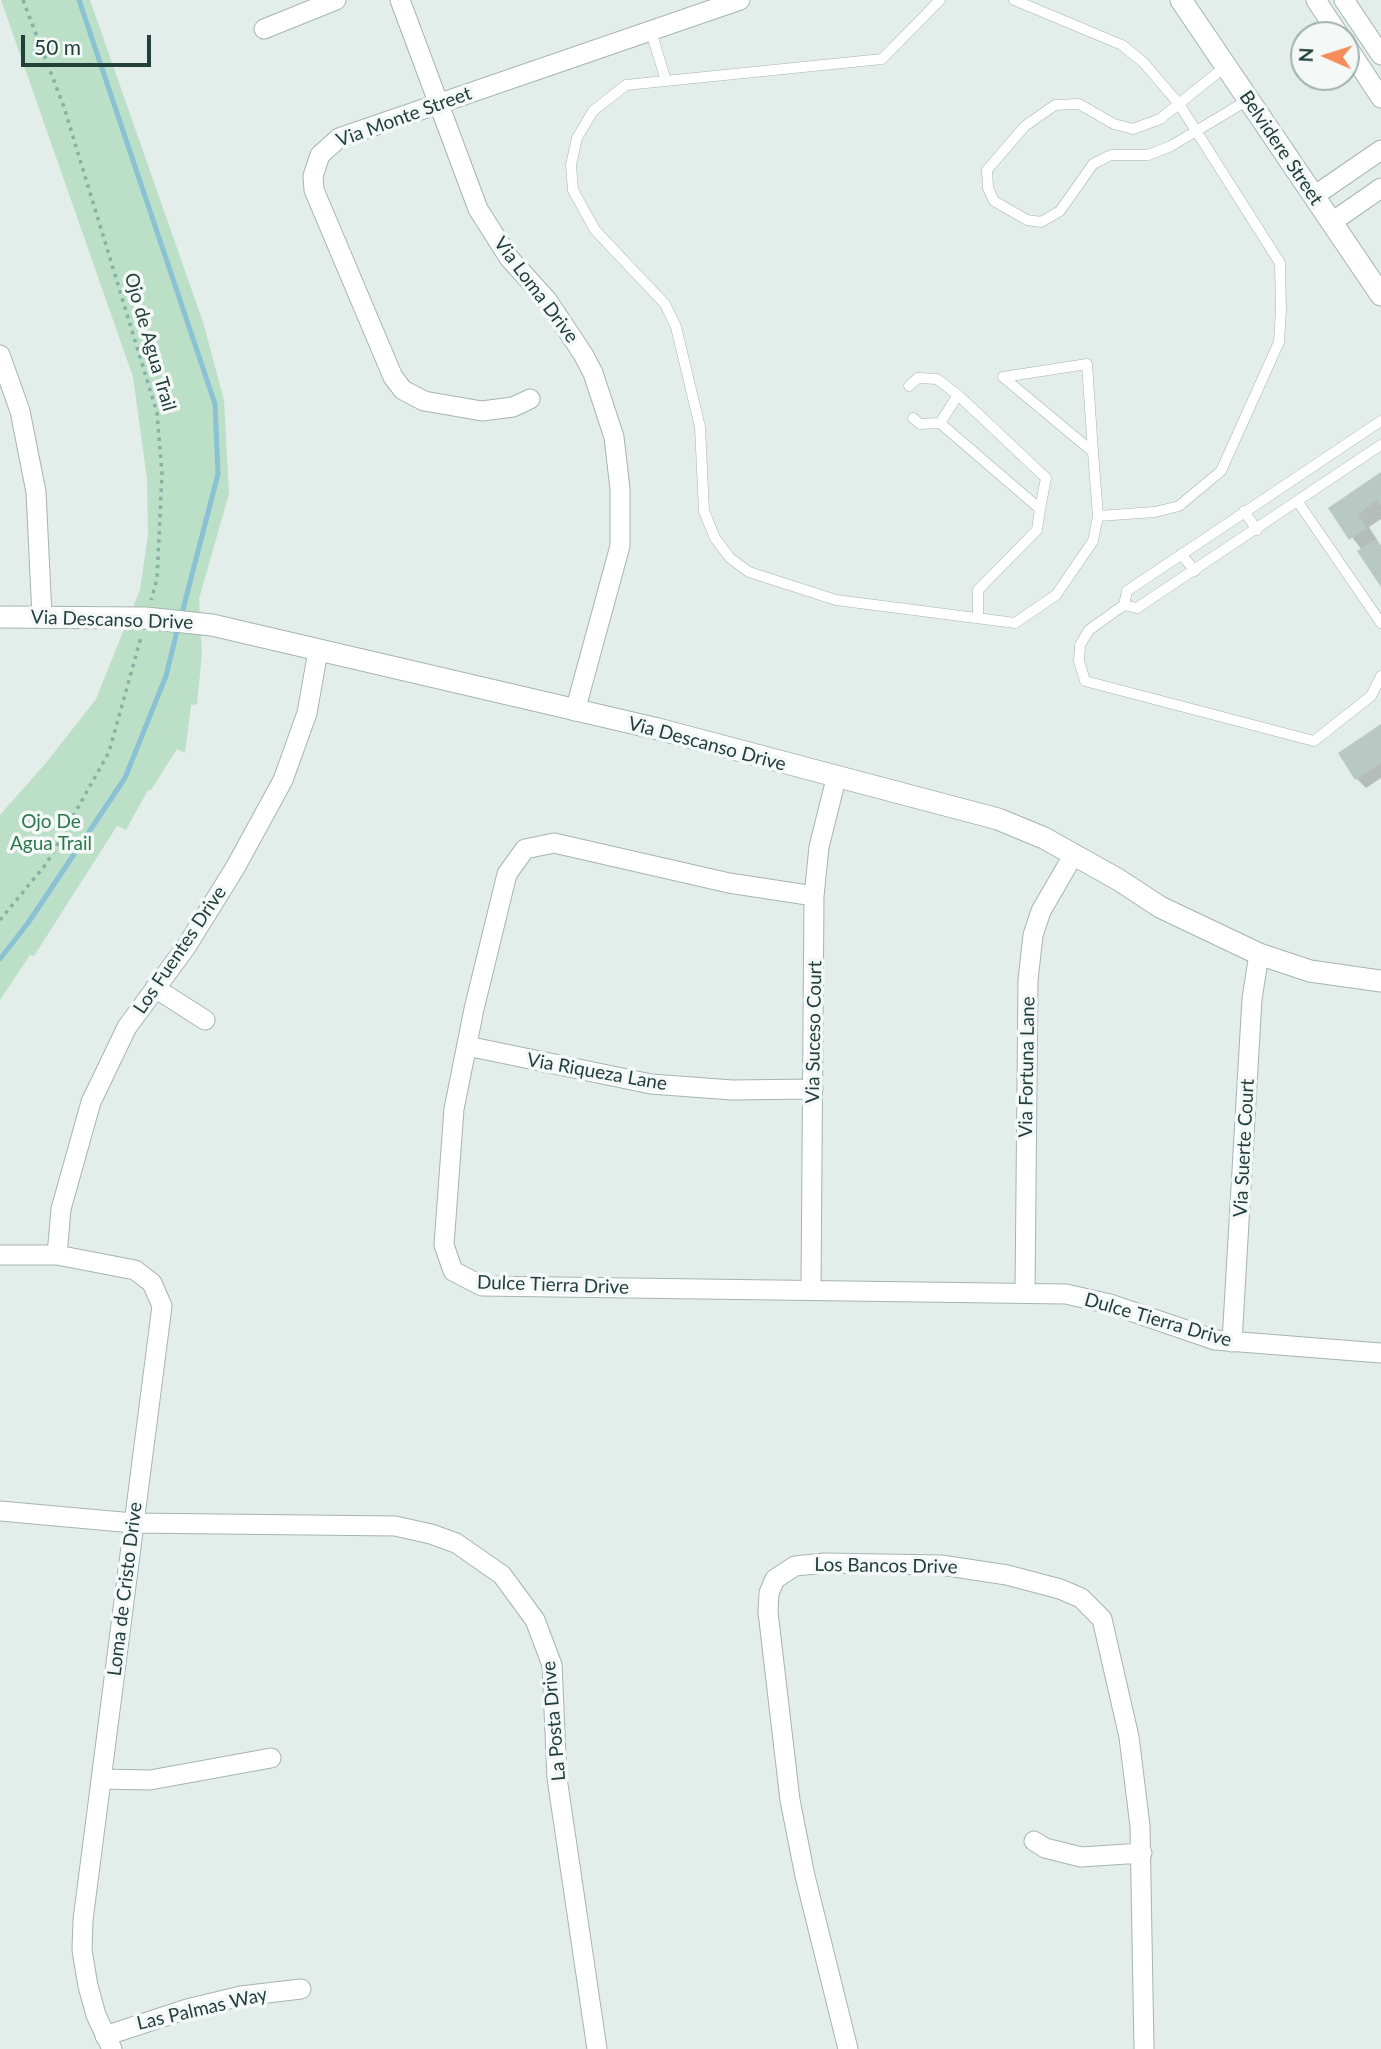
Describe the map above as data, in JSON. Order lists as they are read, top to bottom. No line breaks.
{"streets":{"street":["Via Monte Street","Belvidere Street","Via Loma Drive","Via Descanso Drive","Los Fuentes Drive","Via Suceso Court","Via Fortuna Lane","Via Riqueza Lane","Via Suerte Court","Dulce Tierra Drive","Los Bancos Drive","Loma de Cristo Drive","La Posta Drive","Las Palmas Way"],"path":["Ojo de Agua Trail"]},"crossings":[["Via Monte Street","Via Loma Drive"],["Via Loma Drive","Via Descanso Drive"],["Ojo de Agua Trail","Via Descanso Drive"],["Via Descanso Drive","Los Fuentes Drive"],["Via Descanso Drive","Via Suceso Court"],["Via Descanso Drive","Via Fortuna Lane"],["Via Descanso Drive","Via Suerte Court"],["Los Fuentes Drive","Loma de Cristo Drive"],["Via Suceso Court","Via Riqueza Lane"],["Via Suceso Court","Dulce Tierra Drive"],["Via Fortuna Lane","Dulce Tierra Drive"],["Via Riqueza Lane","Dulce Tierra Drive"],["Via Suerte Court","Dulce Tierra Drive"],["Loma de Cristo Drive","La Posta Drive"],["Loma de Cristo Drive","Las Palmas Way"]],"parks":["Ojo De Agua Trail"],"scale_bar":"50 m","north":"left"}
